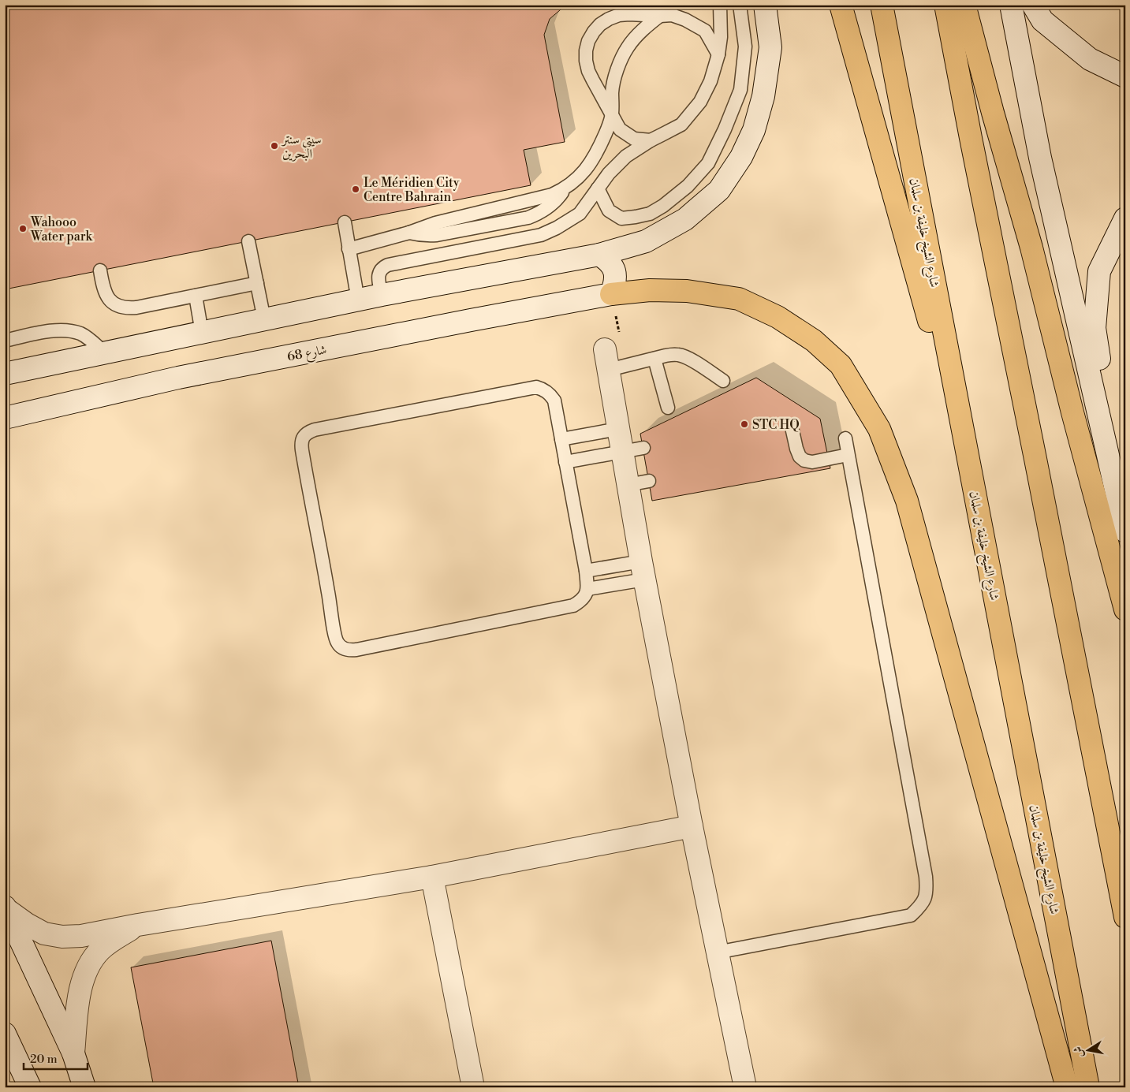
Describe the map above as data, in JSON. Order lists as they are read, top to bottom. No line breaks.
{"streets":{"highway":["شارع الشيخ خليفة بن سلمان"],"main road":["شارع 68"]},"places":["سيتي سنتر البحرين","Le Méridien City Centre Bahrain","Wahooo Water park","STC HQ"],"scale_bar":"20 m","north":"left"}
